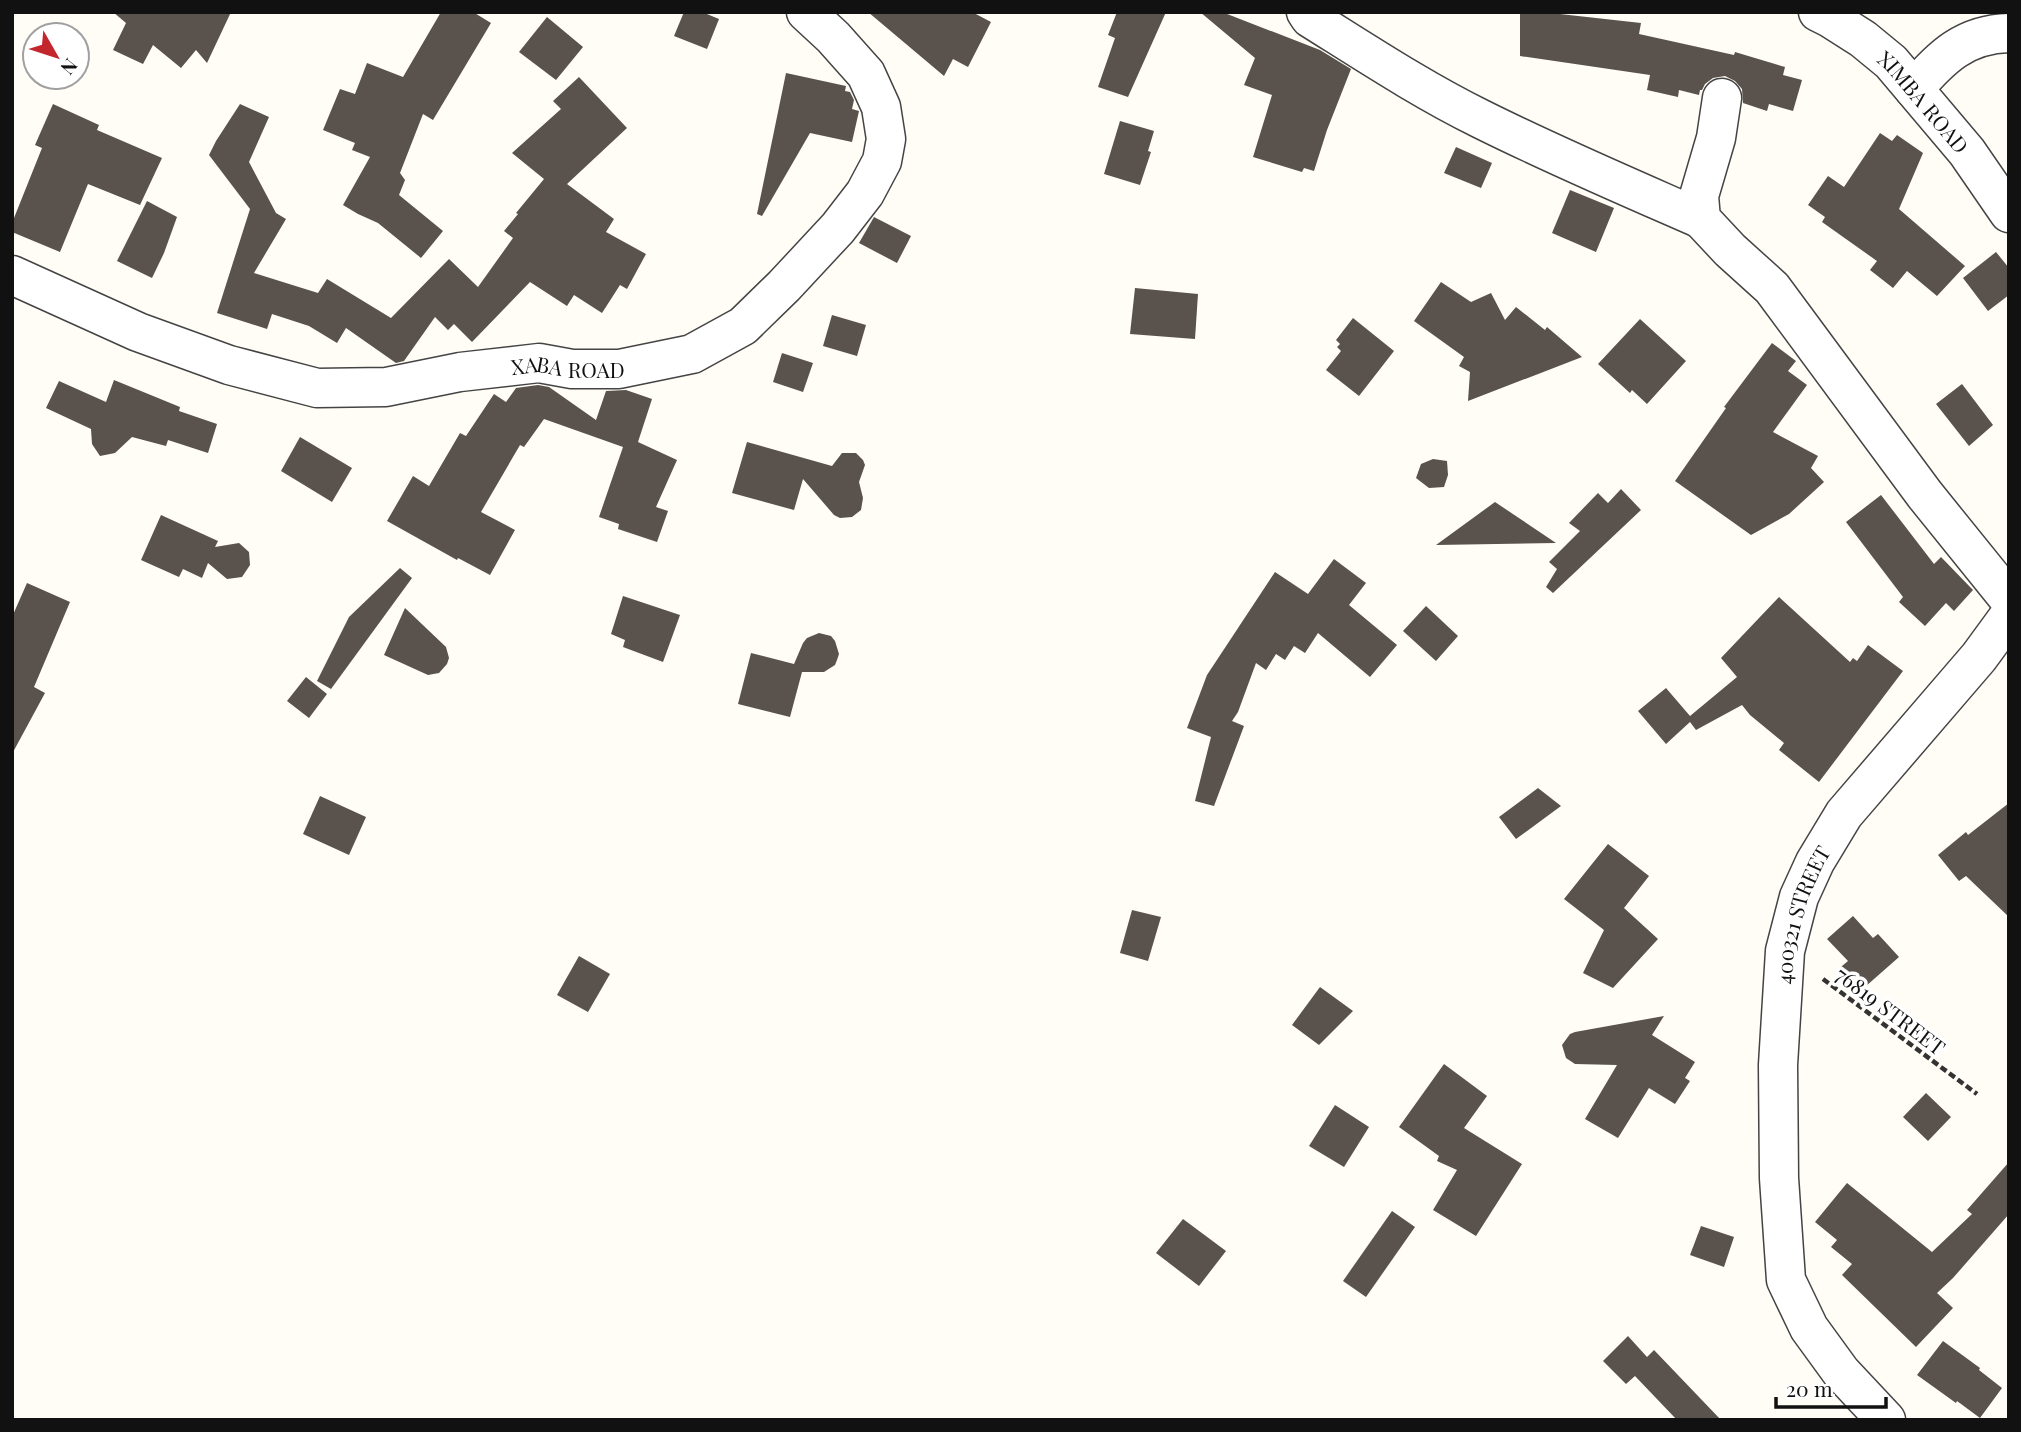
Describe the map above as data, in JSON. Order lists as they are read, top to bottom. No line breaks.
{"streets":{"street":["XIMBA ROAD","XABA ROAD","400321 STREET"],"path":["76819 STREET"]},"crossings":[["400321 STREET","76819 STREET"]],"scale_bar":"20 m","north":"bottom right"}
